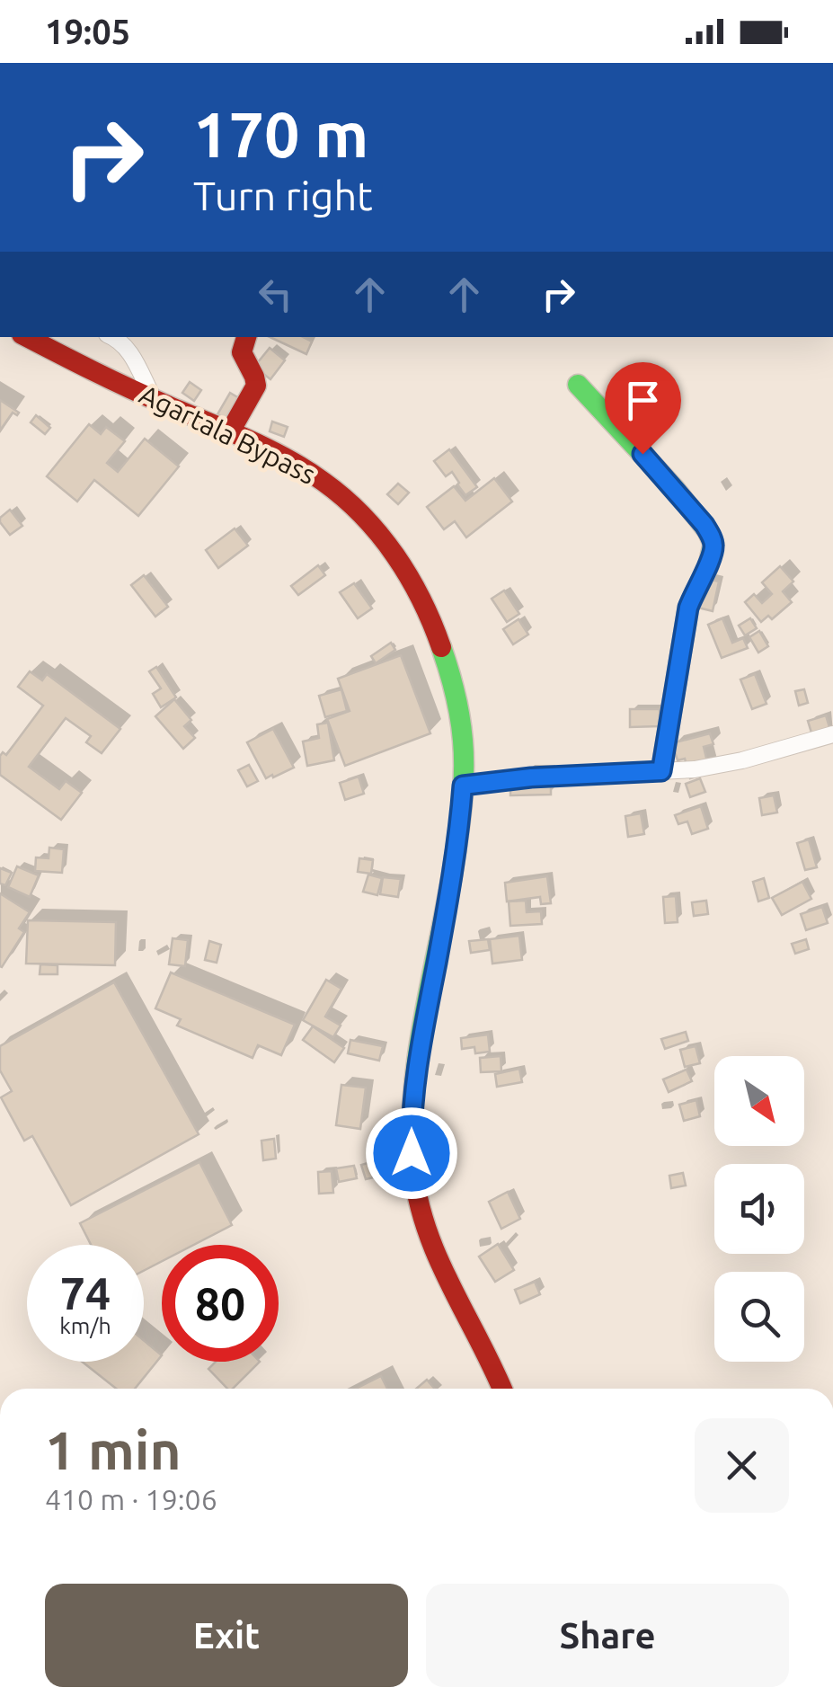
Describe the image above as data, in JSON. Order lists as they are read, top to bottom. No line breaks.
{"streets":{"main road":["Agartala Bypass"]},"north":"bottom right","page":{"status":"19:05","turn":["170 m","Turn right"],"speed":"74 km/h","limit":"80","heading":["1 min","410 m · 19:06"],"buttons":["Exit","Share"]}}
